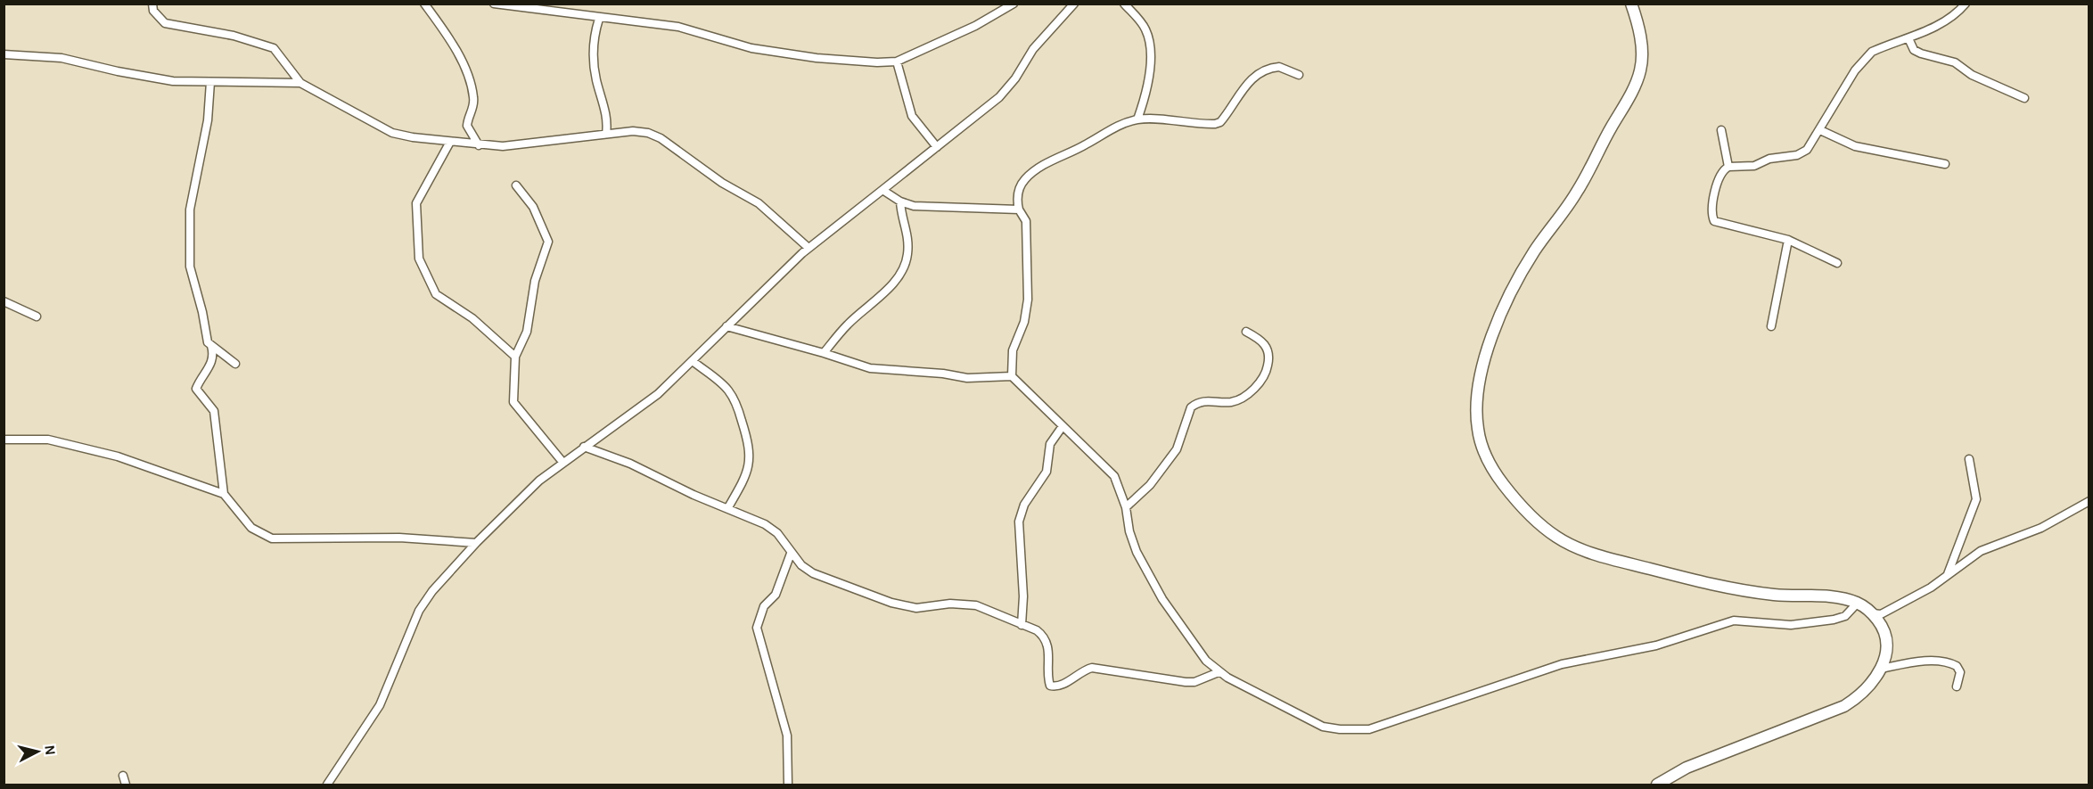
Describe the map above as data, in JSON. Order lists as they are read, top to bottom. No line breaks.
{"north":"right"}
